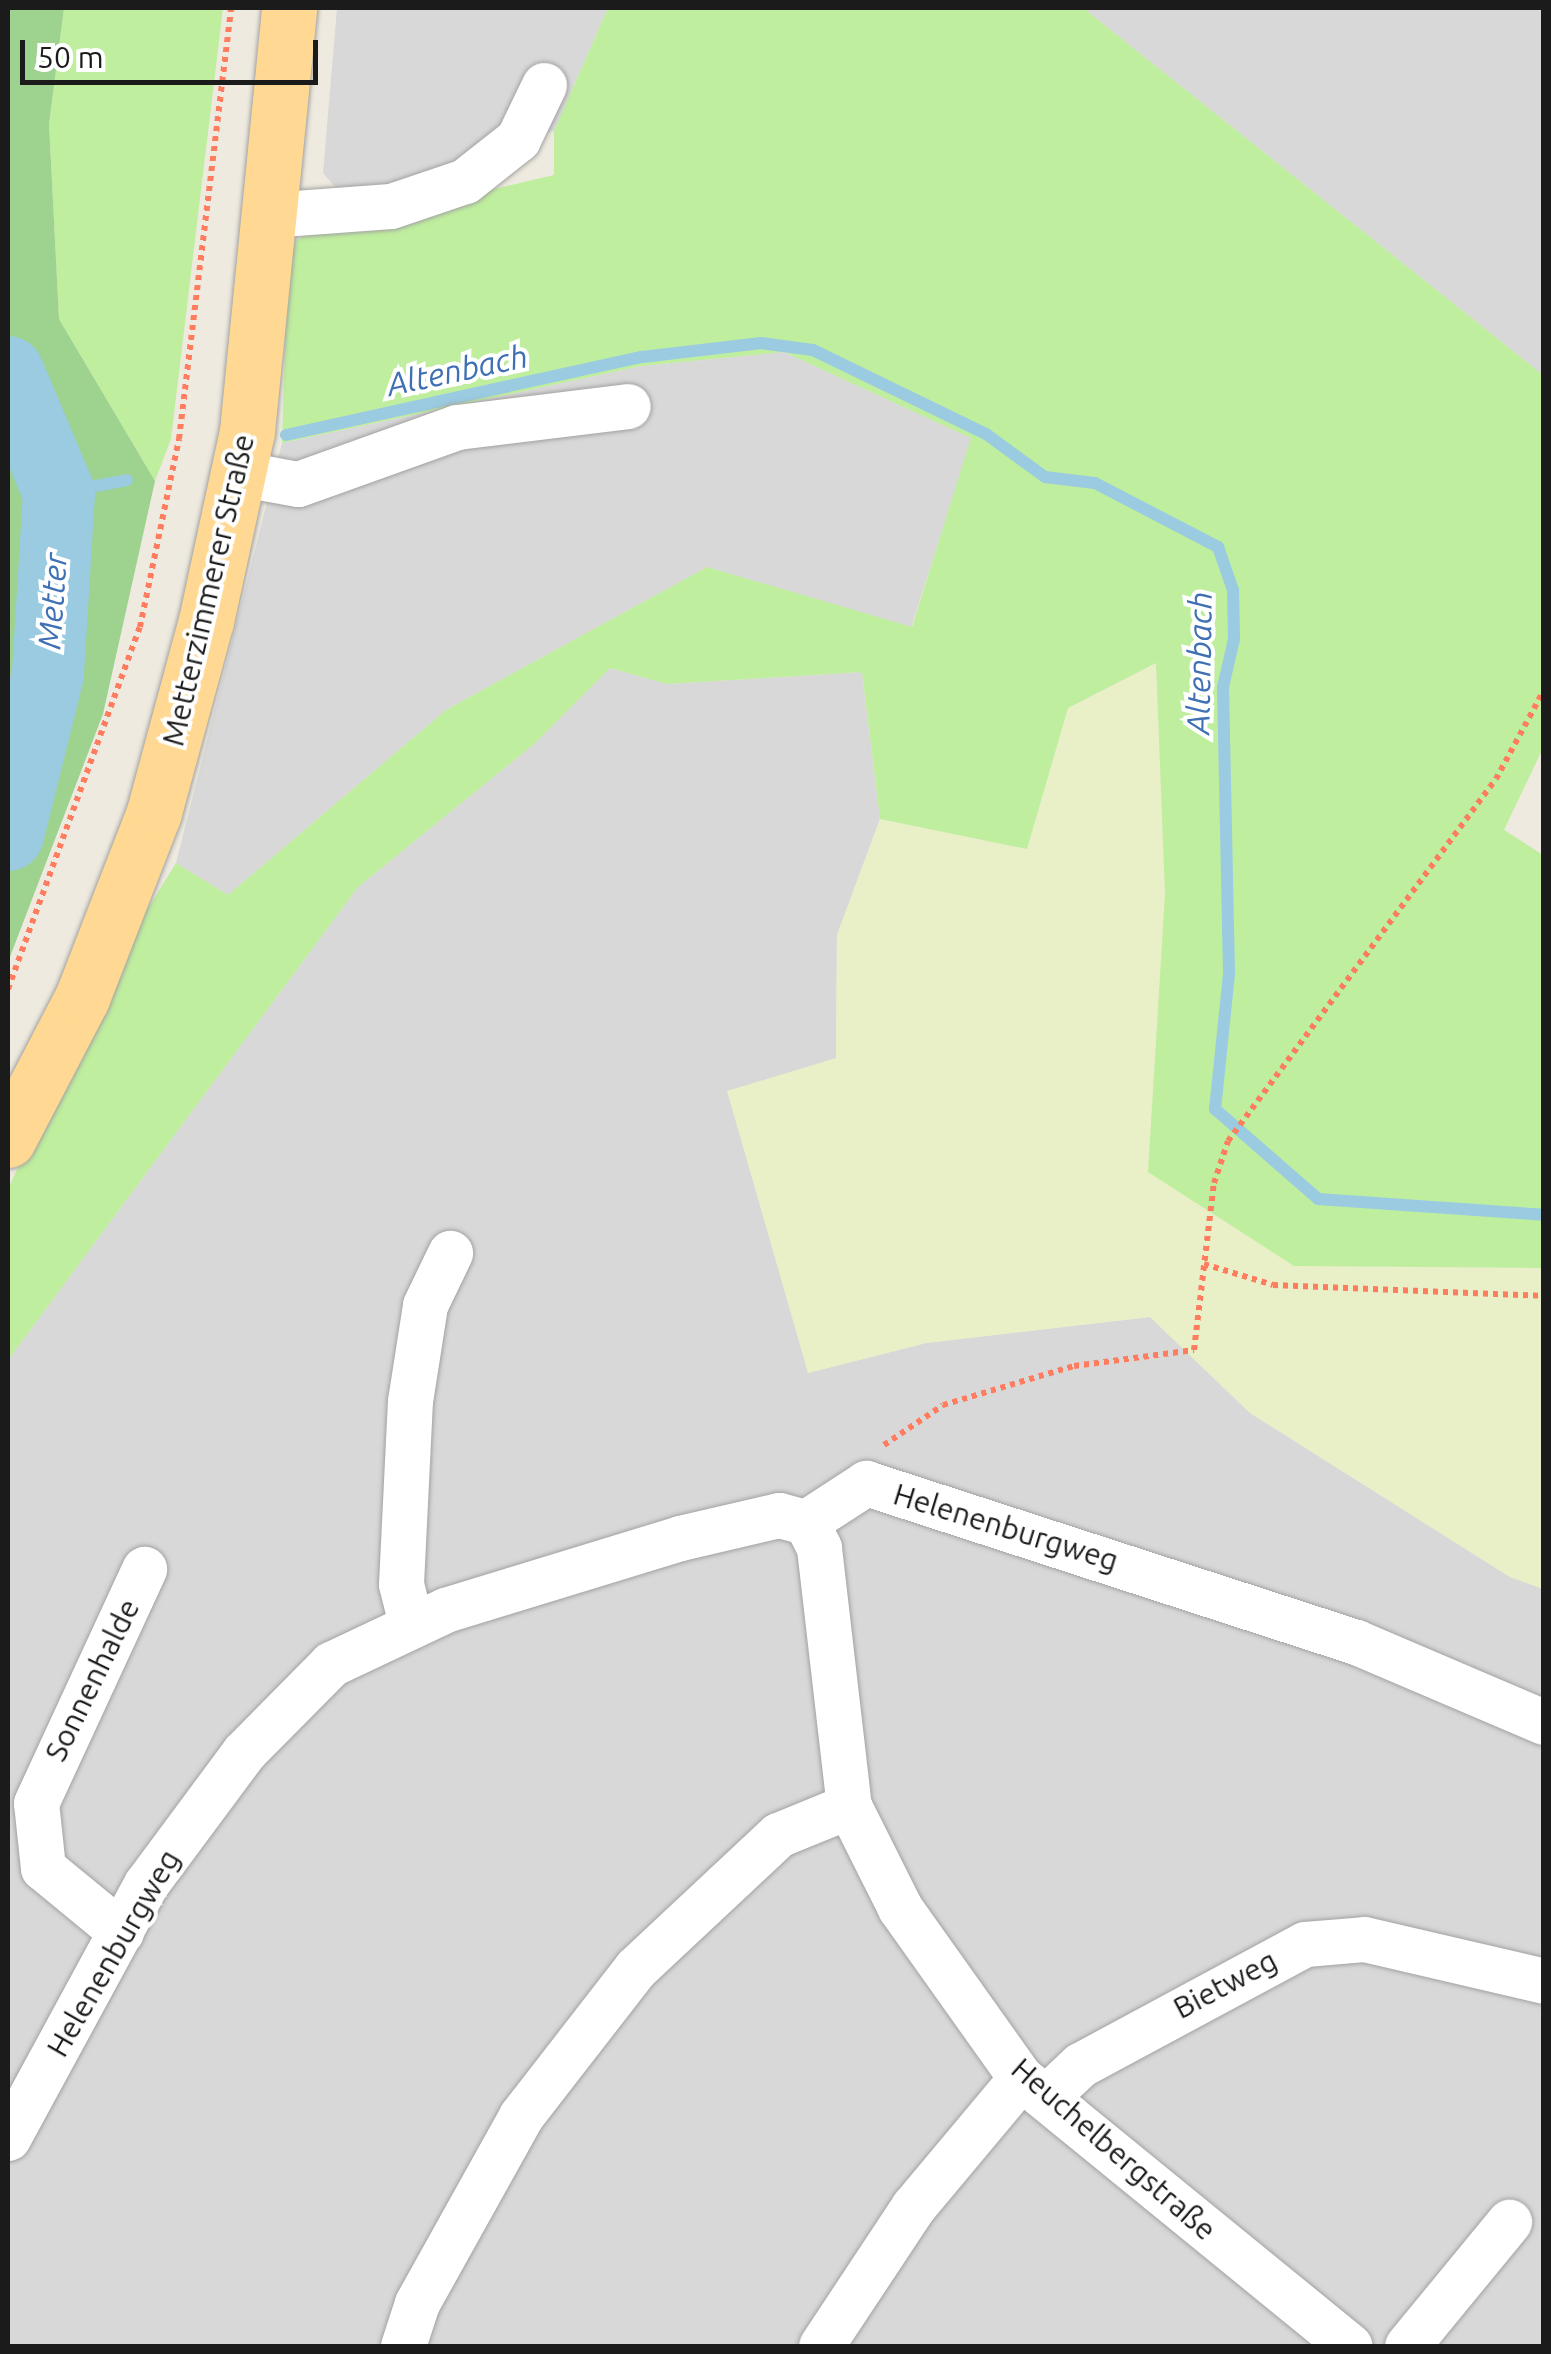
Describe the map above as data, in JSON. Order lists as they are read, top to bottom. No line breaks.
{"streets":{"main road":["Metterzimmerer Straße"],"street":["Helenenburgweg","Sonnenhalde","Bietweg","Heuchelbergstraße"]},"crossings":[["Helenenburgweg","Sonnenhalde"],["Helenenburgweg","Heuchelbergstraße"],["Bietweg","Heuchelbergstraße"]],"water":["Altenbach","Metter"],"scale_bar":"50 m"}
